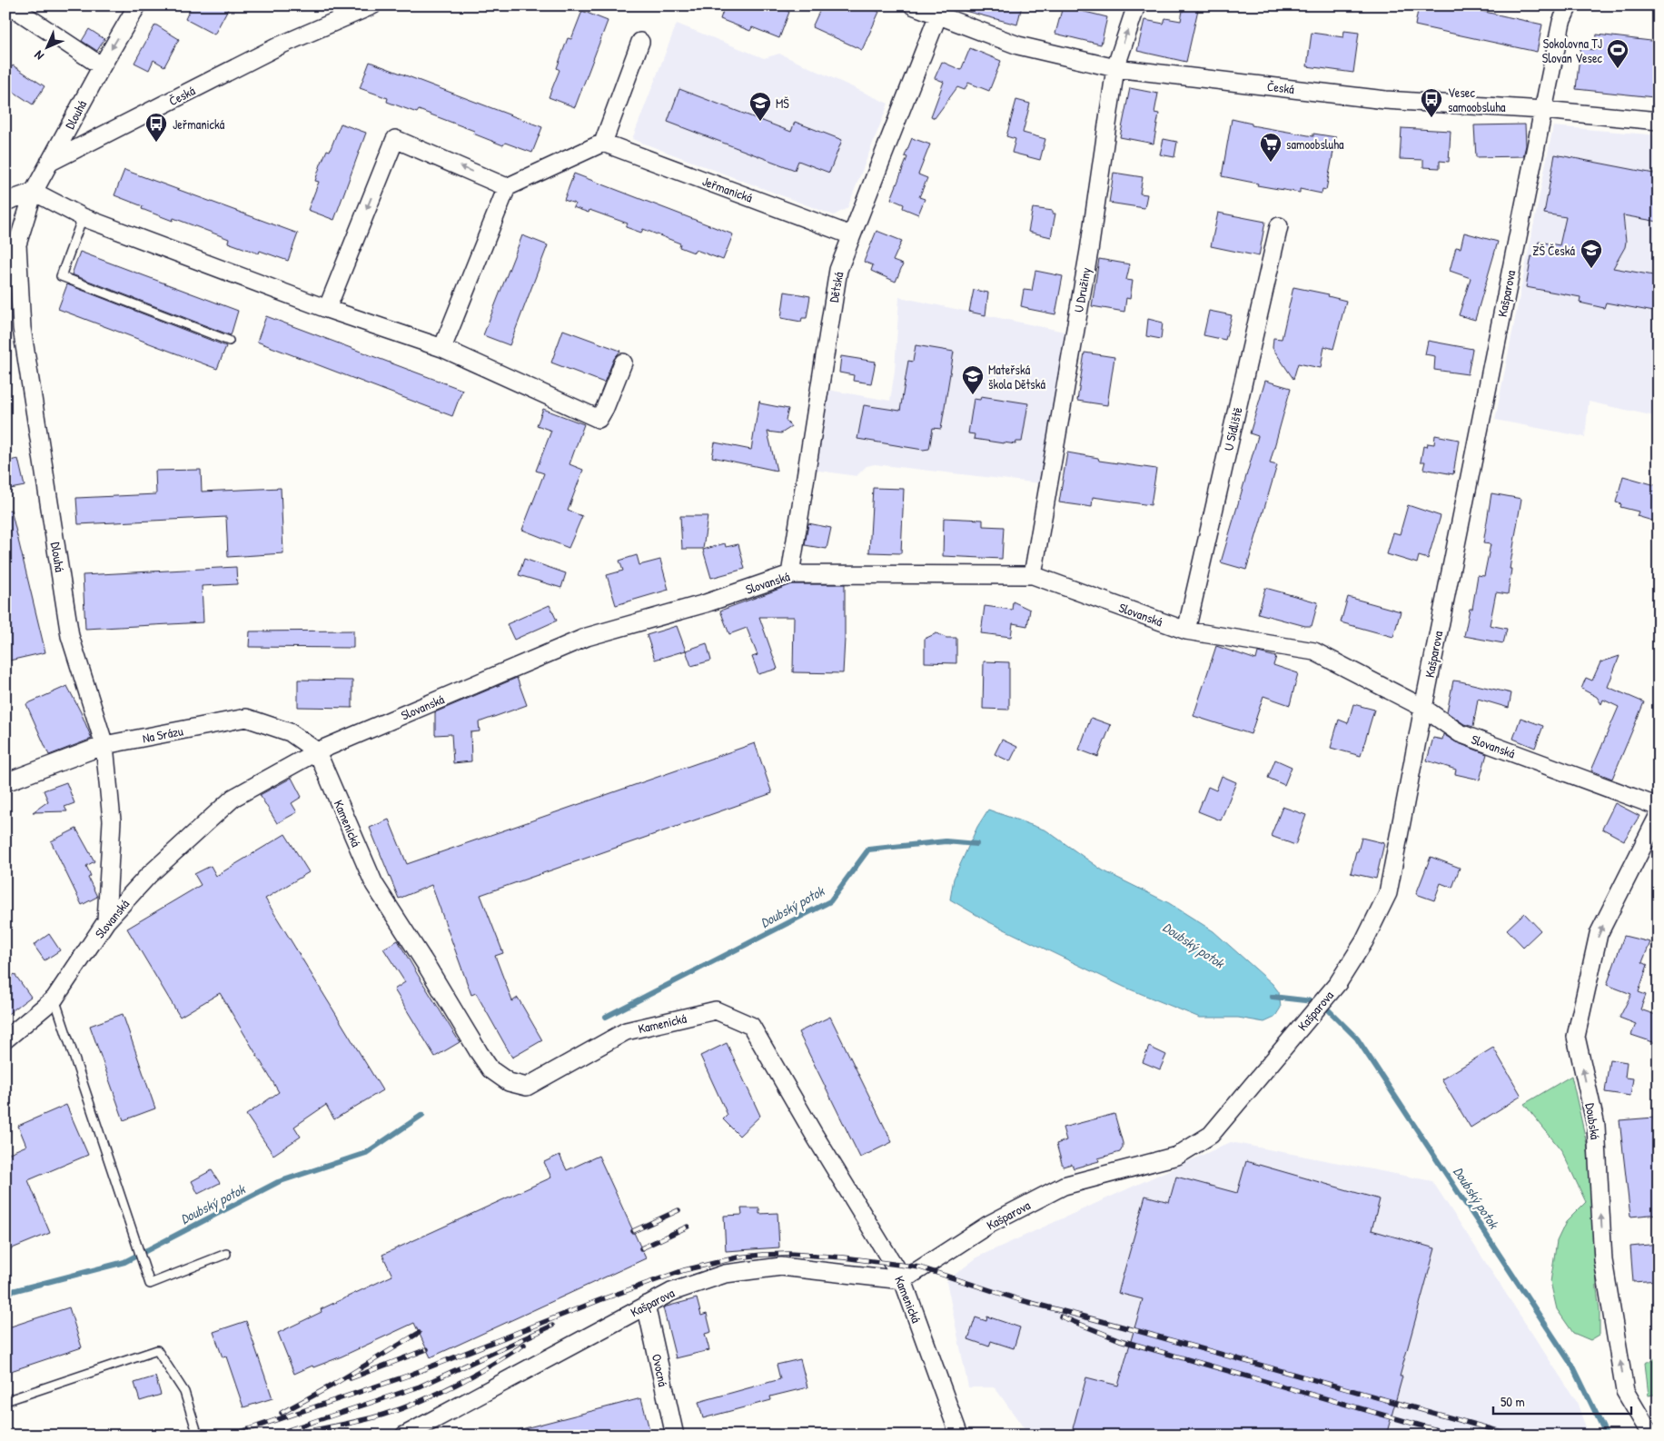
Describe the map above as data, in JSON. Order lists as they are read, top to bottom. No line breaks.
{"streets":{"street":["Česká","Dlouhá","Jeřmanická","Dětská","U Družiny","Kašparova","U Sídliště","Slovanská","Na Srázu","Kamenická","Doubská","Ovocná"]},"crossings":[["Česká","Dlouhá"],["Česká","Dětská"],["Česká","U Družiny"],["Česká","Kašparova"],["Dlouhá","Slovanská"],["Dlouhá","Na Srázu"],["Jeřmanická","Dětská"],["Dětská","Slovanská"],["U Družiny","Slovanská"],["Kašparova","Slovanská"],["Kašparova","Kamenická"],["Kašparova","Ovocná"],["U Sídliště","Slovanská"],["Slovanská","Na Srázu"],["Slovanská","Kamenická"],["Na Srázu","Kamenická"]],"one_way":["Doubská"],"water":["Doubský potok"],"places":{"sports":["Sokolovna TJ Slovan Vesec"],"bus stop":["Vesec samoobsluha","Jeřmanická"],"school or university":["MŠ","ZŠ Česká","Mateřská škola Dětská"],"supermarket":["samoobsluha"]},"scale_bar":"50 m","north":"bottom left"}
